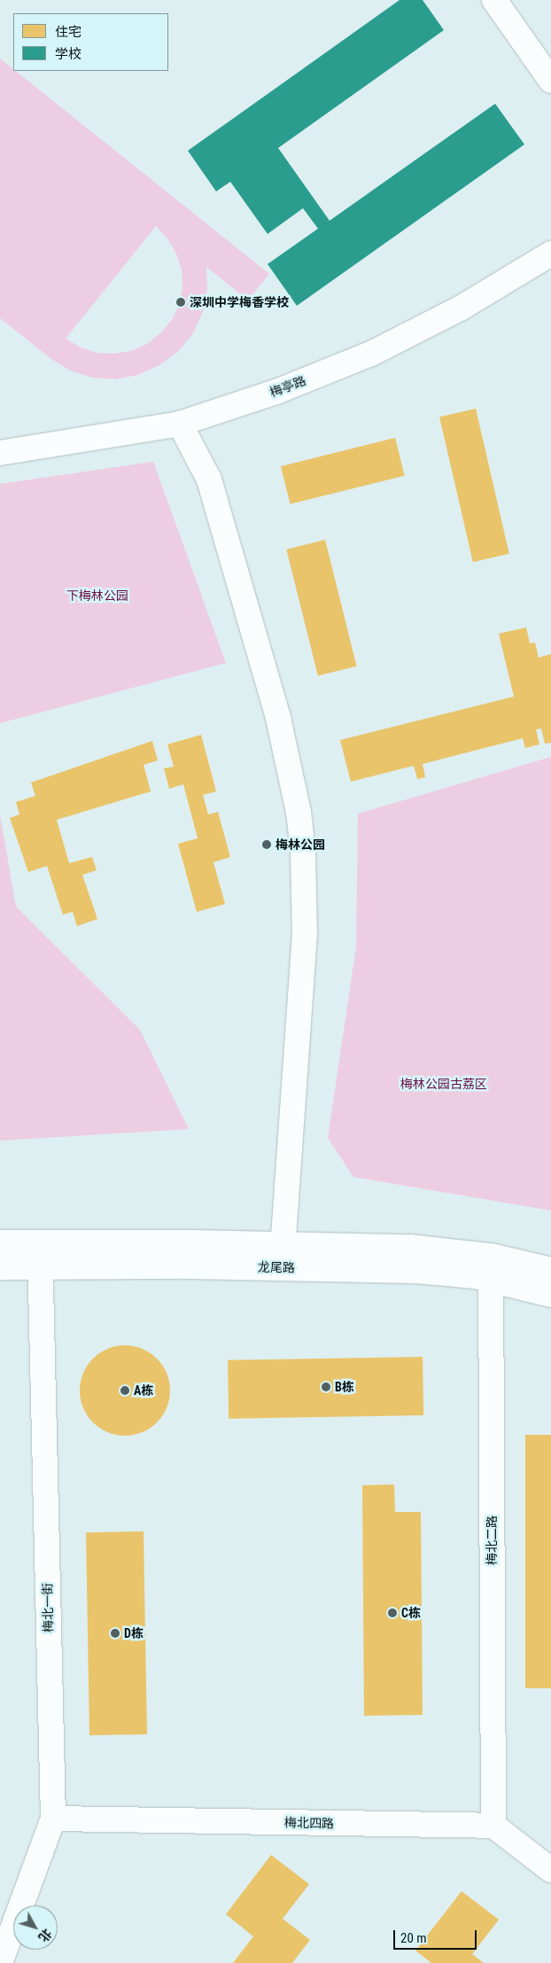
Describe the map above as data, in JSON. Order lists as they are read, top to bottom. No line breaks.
{"streets":{"street":["梅亭路","龙尾路","梅北二路","梅北一街","梅北四路"]},"crossings":[["龙尾路","梅北二路"],["龙尾路","梅北一街"],["梅北二路","梅北四路"],["梅北一街","梅北四路"]],"parks":["下梅林公园","梅林公园古荔区"],"places":["深圳中学梅香学校","梅林公园","B栋","A栋","C栋","D栋"],"legend":["住宅","学校"],"scale_bar":"20 m","north":"bottom right"}
